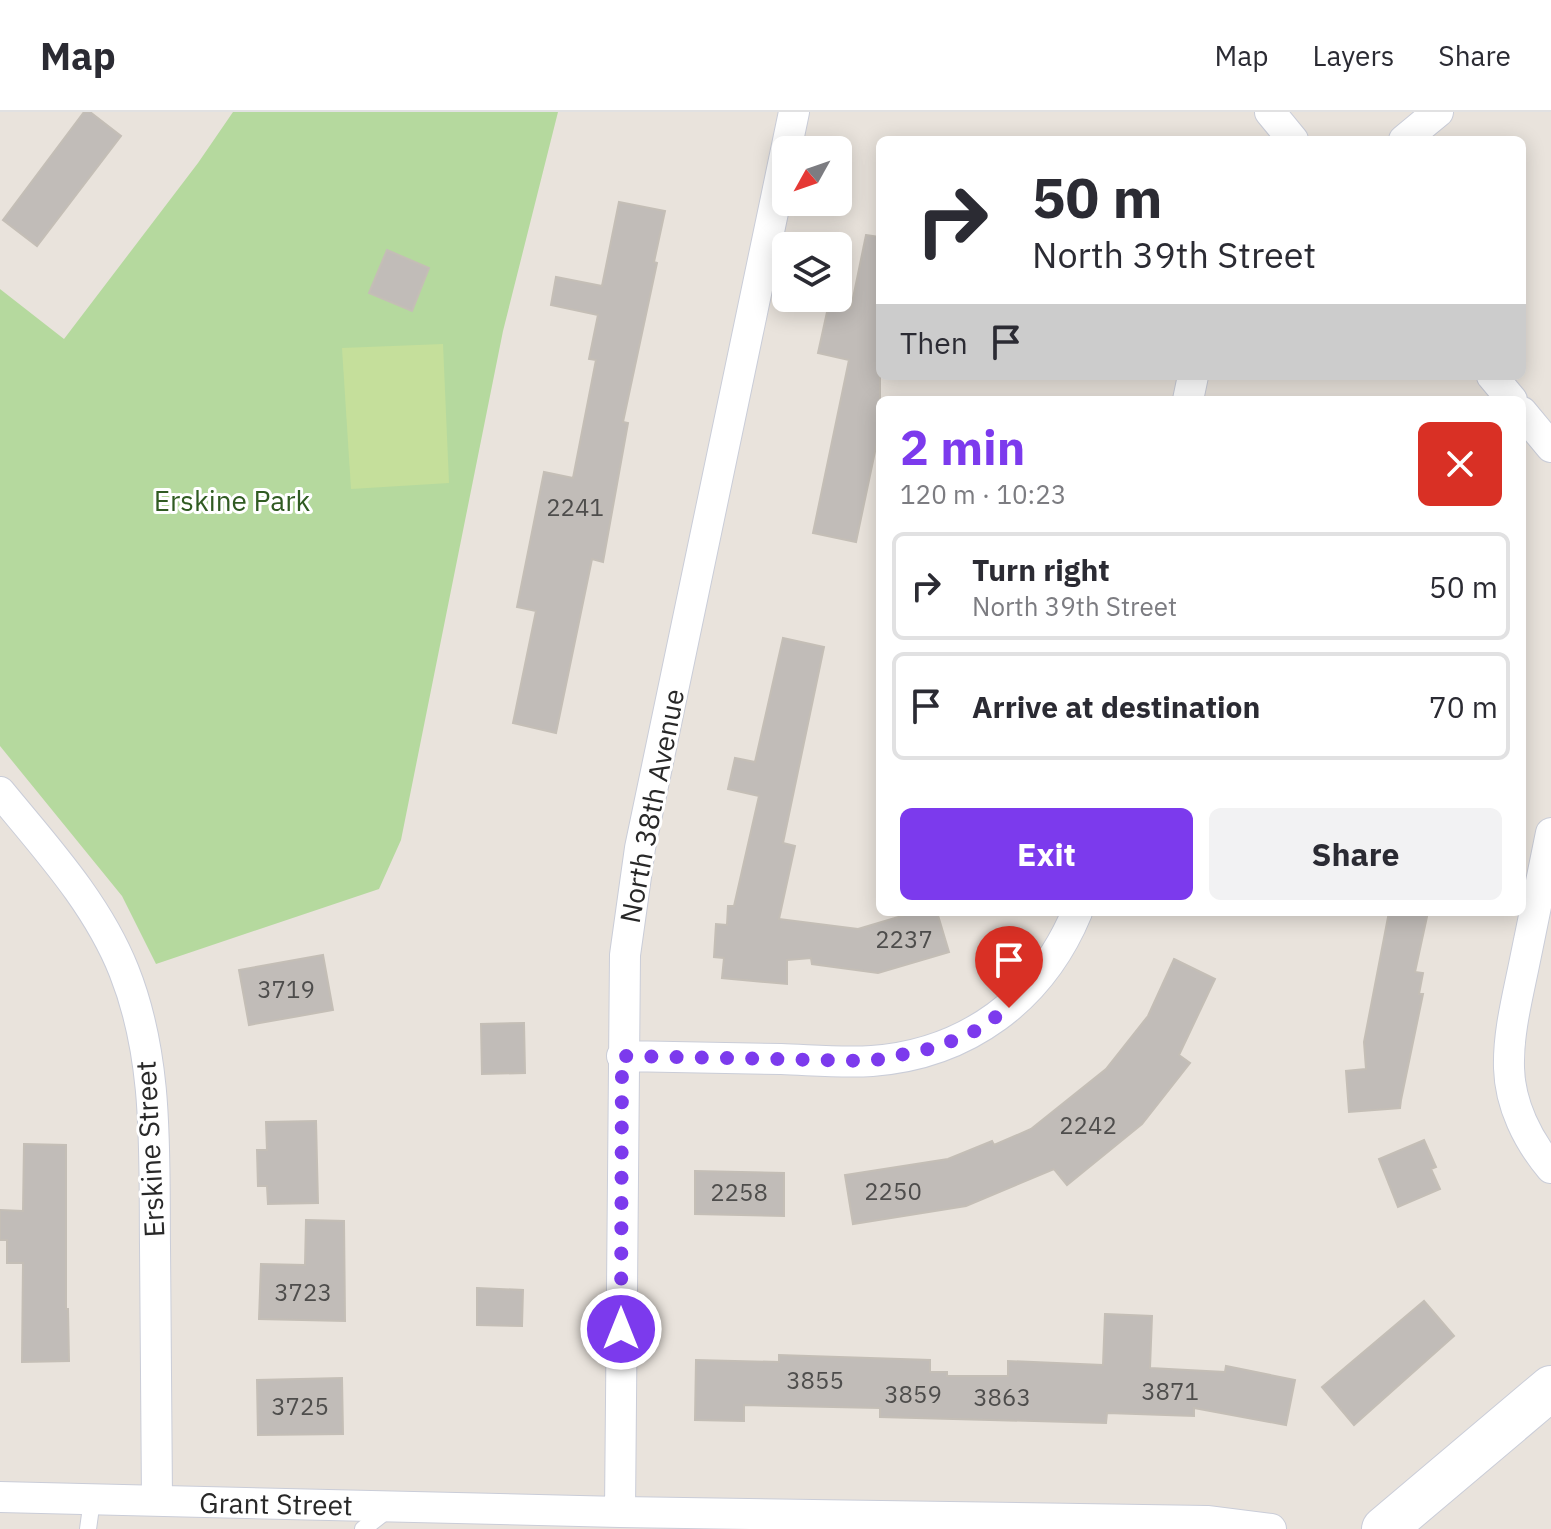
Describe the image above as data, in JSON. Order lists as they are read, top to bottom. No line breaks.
{"streets":{"street":["North 38th Avenue","Erskine Street","Grant Street"]},"crossings":[["North 38th Avenue","Grant Street"],["Erskine Street","Grant Street"]],"parks":["Erskine Park"],"house_numbers":["2241","2237","3719","2242","2250","2258","3723","3855","3871","3859","3863","3725"],"north":"bottom left","page":{"header":"Map","nav":["Map","Layers","Share"],"turn":["50 m","North 39th Street"],"then":"Then","heading":["2 min","120 m · 10:23"],"list":[{"name":"Turn right","note":"North 39th Street","value":"50 m"},{"name":"Arrive at destination","value":"70 m"}],"buttons":["Exit","Share"]}}
